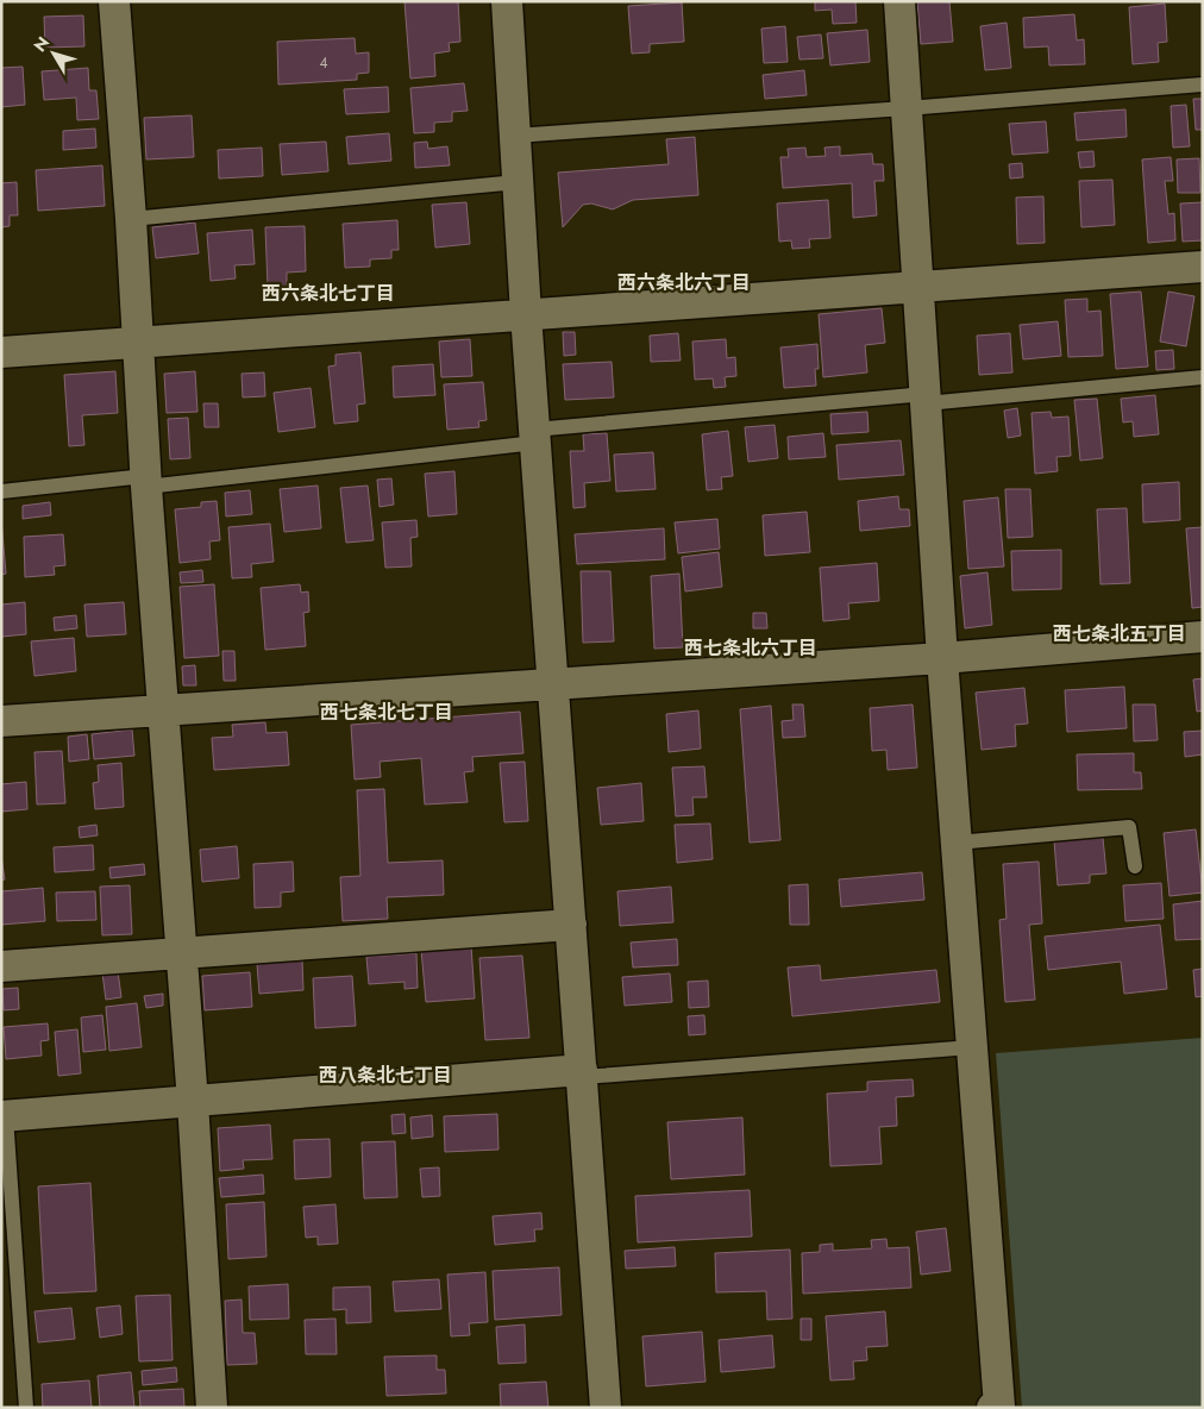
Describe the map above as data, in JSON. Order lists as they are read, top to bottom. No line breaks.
{"districts":["西六条北六丁目","西六条北七丁目","西七条北五丁目","西七条北六丁目","西七条北七丁目","西八条北七丁目"],"house_numbers":["4"],"north":"top left"}
